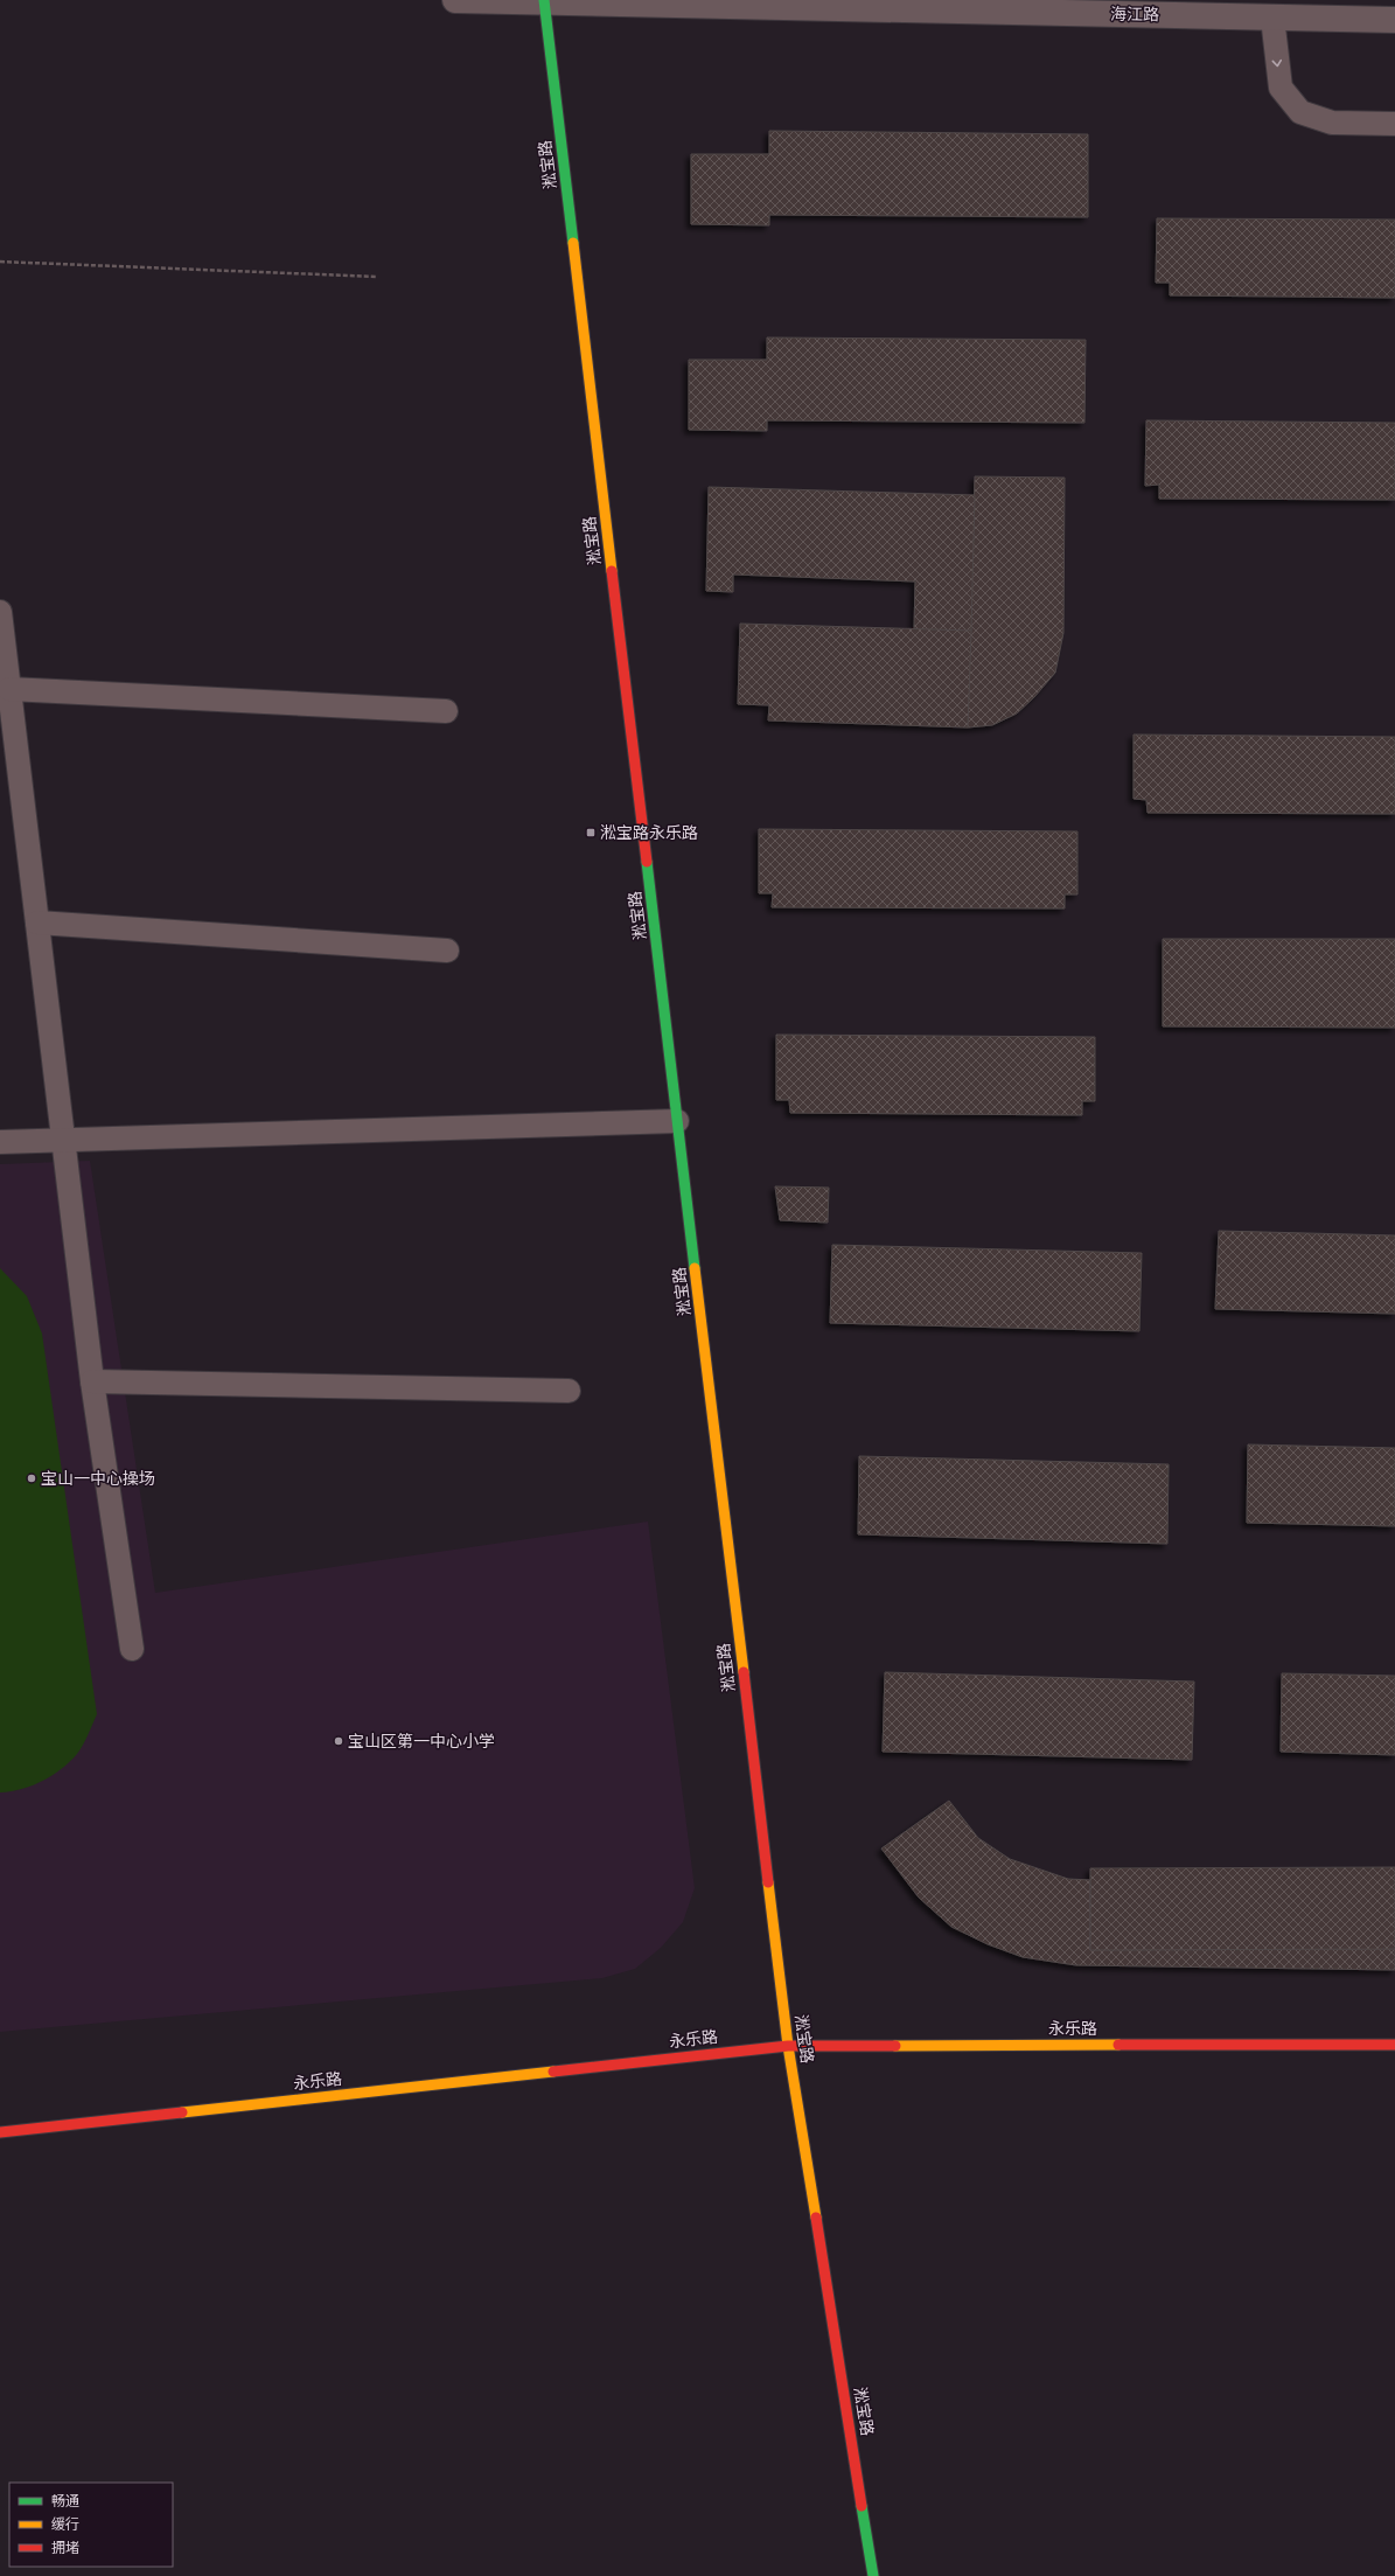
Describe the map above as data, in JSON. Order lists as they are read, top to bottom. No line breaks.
{"streets":{"main road":["淞宝路","永乐路"],"street":["海江路"]},"crossings":[["海江路","淞宝路"],["淞宝路","永乐路"]],"places":{"transit":["淞宝路永乐路"],"other":["宝山一中心操场","宝山区第一中心小学"]},"legend":["畅通","缓行","拥堵"]}
